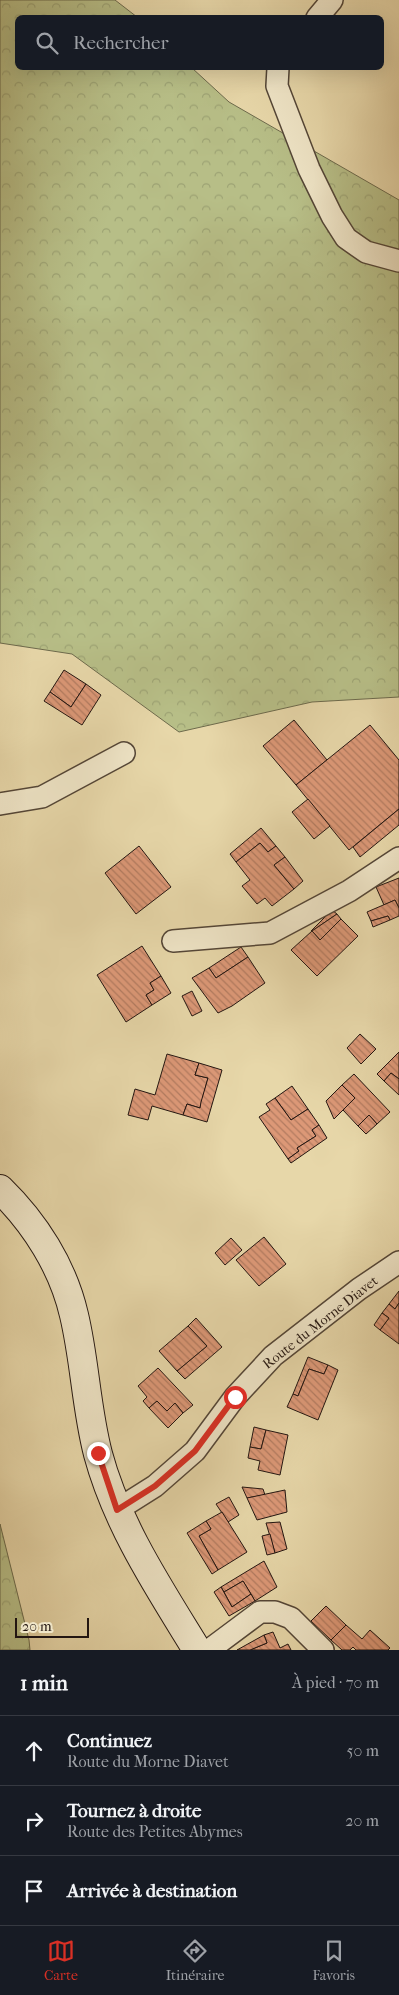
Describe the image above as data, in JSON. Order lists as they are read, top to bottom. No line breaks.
{"streets":{"street":["Route du Morne Diavet"]},"scale_bar":"20 m","page":{"search":"Rechercher","scale":"20 m","heading":["1 min","À pied · 70 m"],"list":[["Continuez","Route du Morne Diavet","50 m"],["Tournez à droite","Route des Petites Abymes","20 m"],"Arrivée à destination"],"nav":["Carte","Itinéraire","Favoris"]}}
